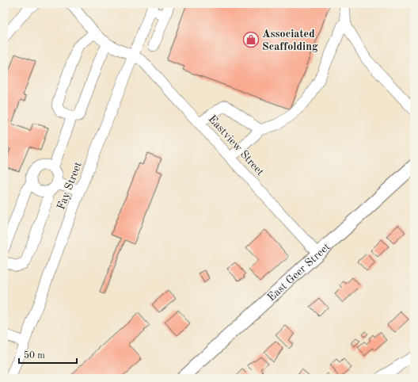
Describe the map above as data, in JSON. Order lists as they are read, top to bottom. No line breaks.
{"streets":{"main road":["East Geer Street"],"street":["Eastview Street","Fay Street"]},"crossings":[["Eastview Street","Fay Street"],["Eastview Street","East Geer Street"]],"places":{"shop":["Associated Scaffolding"]},"scale_bar":"50 m"}
